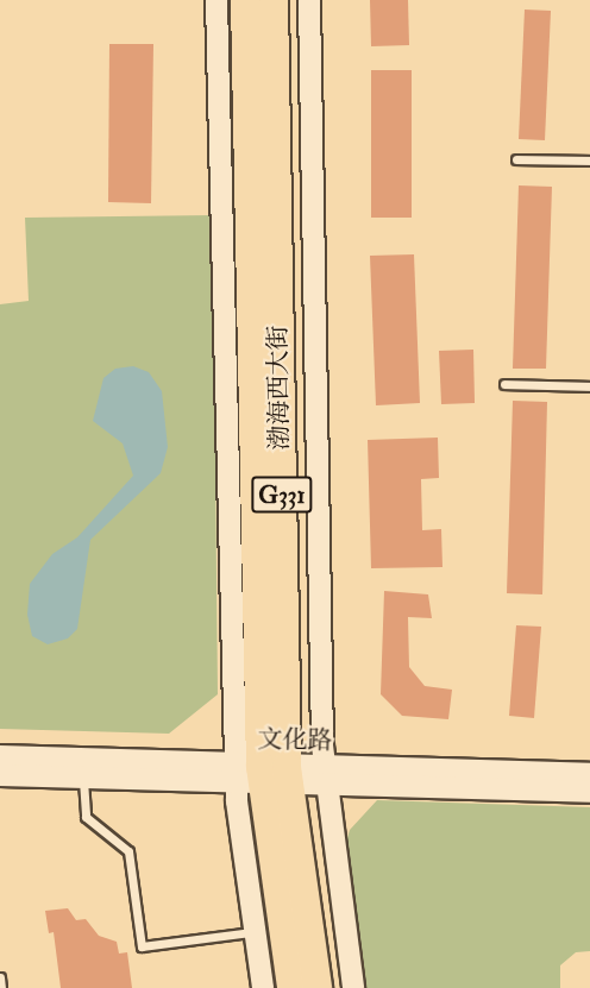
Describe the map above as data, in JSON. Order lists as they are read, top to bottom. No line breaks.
{"streets":{"highway":["渤海西大街","G331"],"street":["文化路"]},"crossings":[["渤海西大街","文化路"]]}
